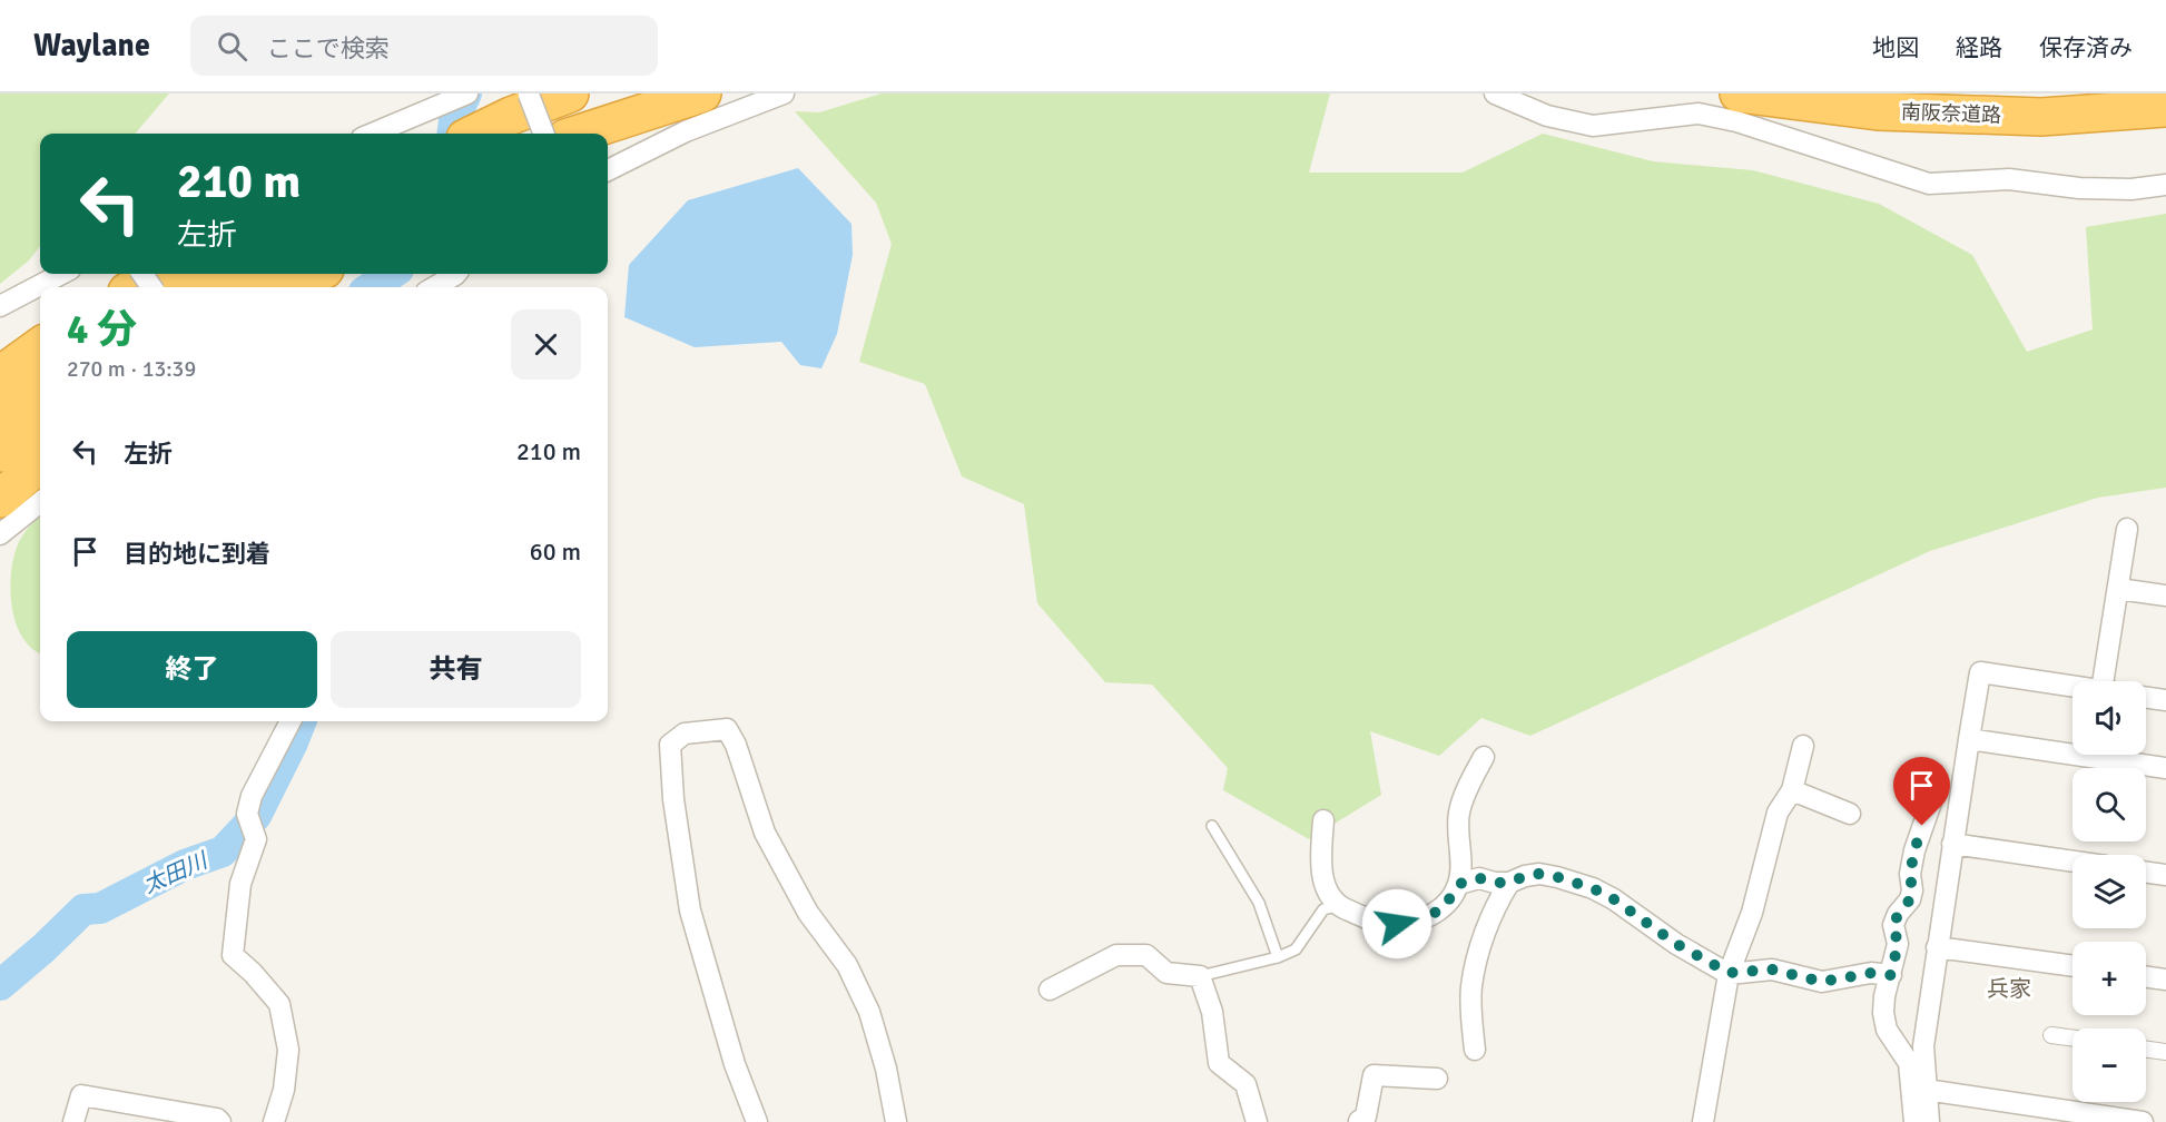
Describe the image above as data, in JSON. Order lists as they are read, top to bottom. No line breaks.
{"streets":{"highway":["南阪奈道路"]},"districts":["兵家"],"water":["太田川"],"page":{"header":"Waylane","search":"ここで検索","nav":["地図","経路","保存済み"],"turn":["210 m","左折"],"heading":["4 分","270 m · 13:39"],"list":[{"name":"左折","value":"210 m"},{"name":"目的地に到着","value":"60 m"}],"buttons":["終了","共有"],"map_buttons":["+","−"]}}
